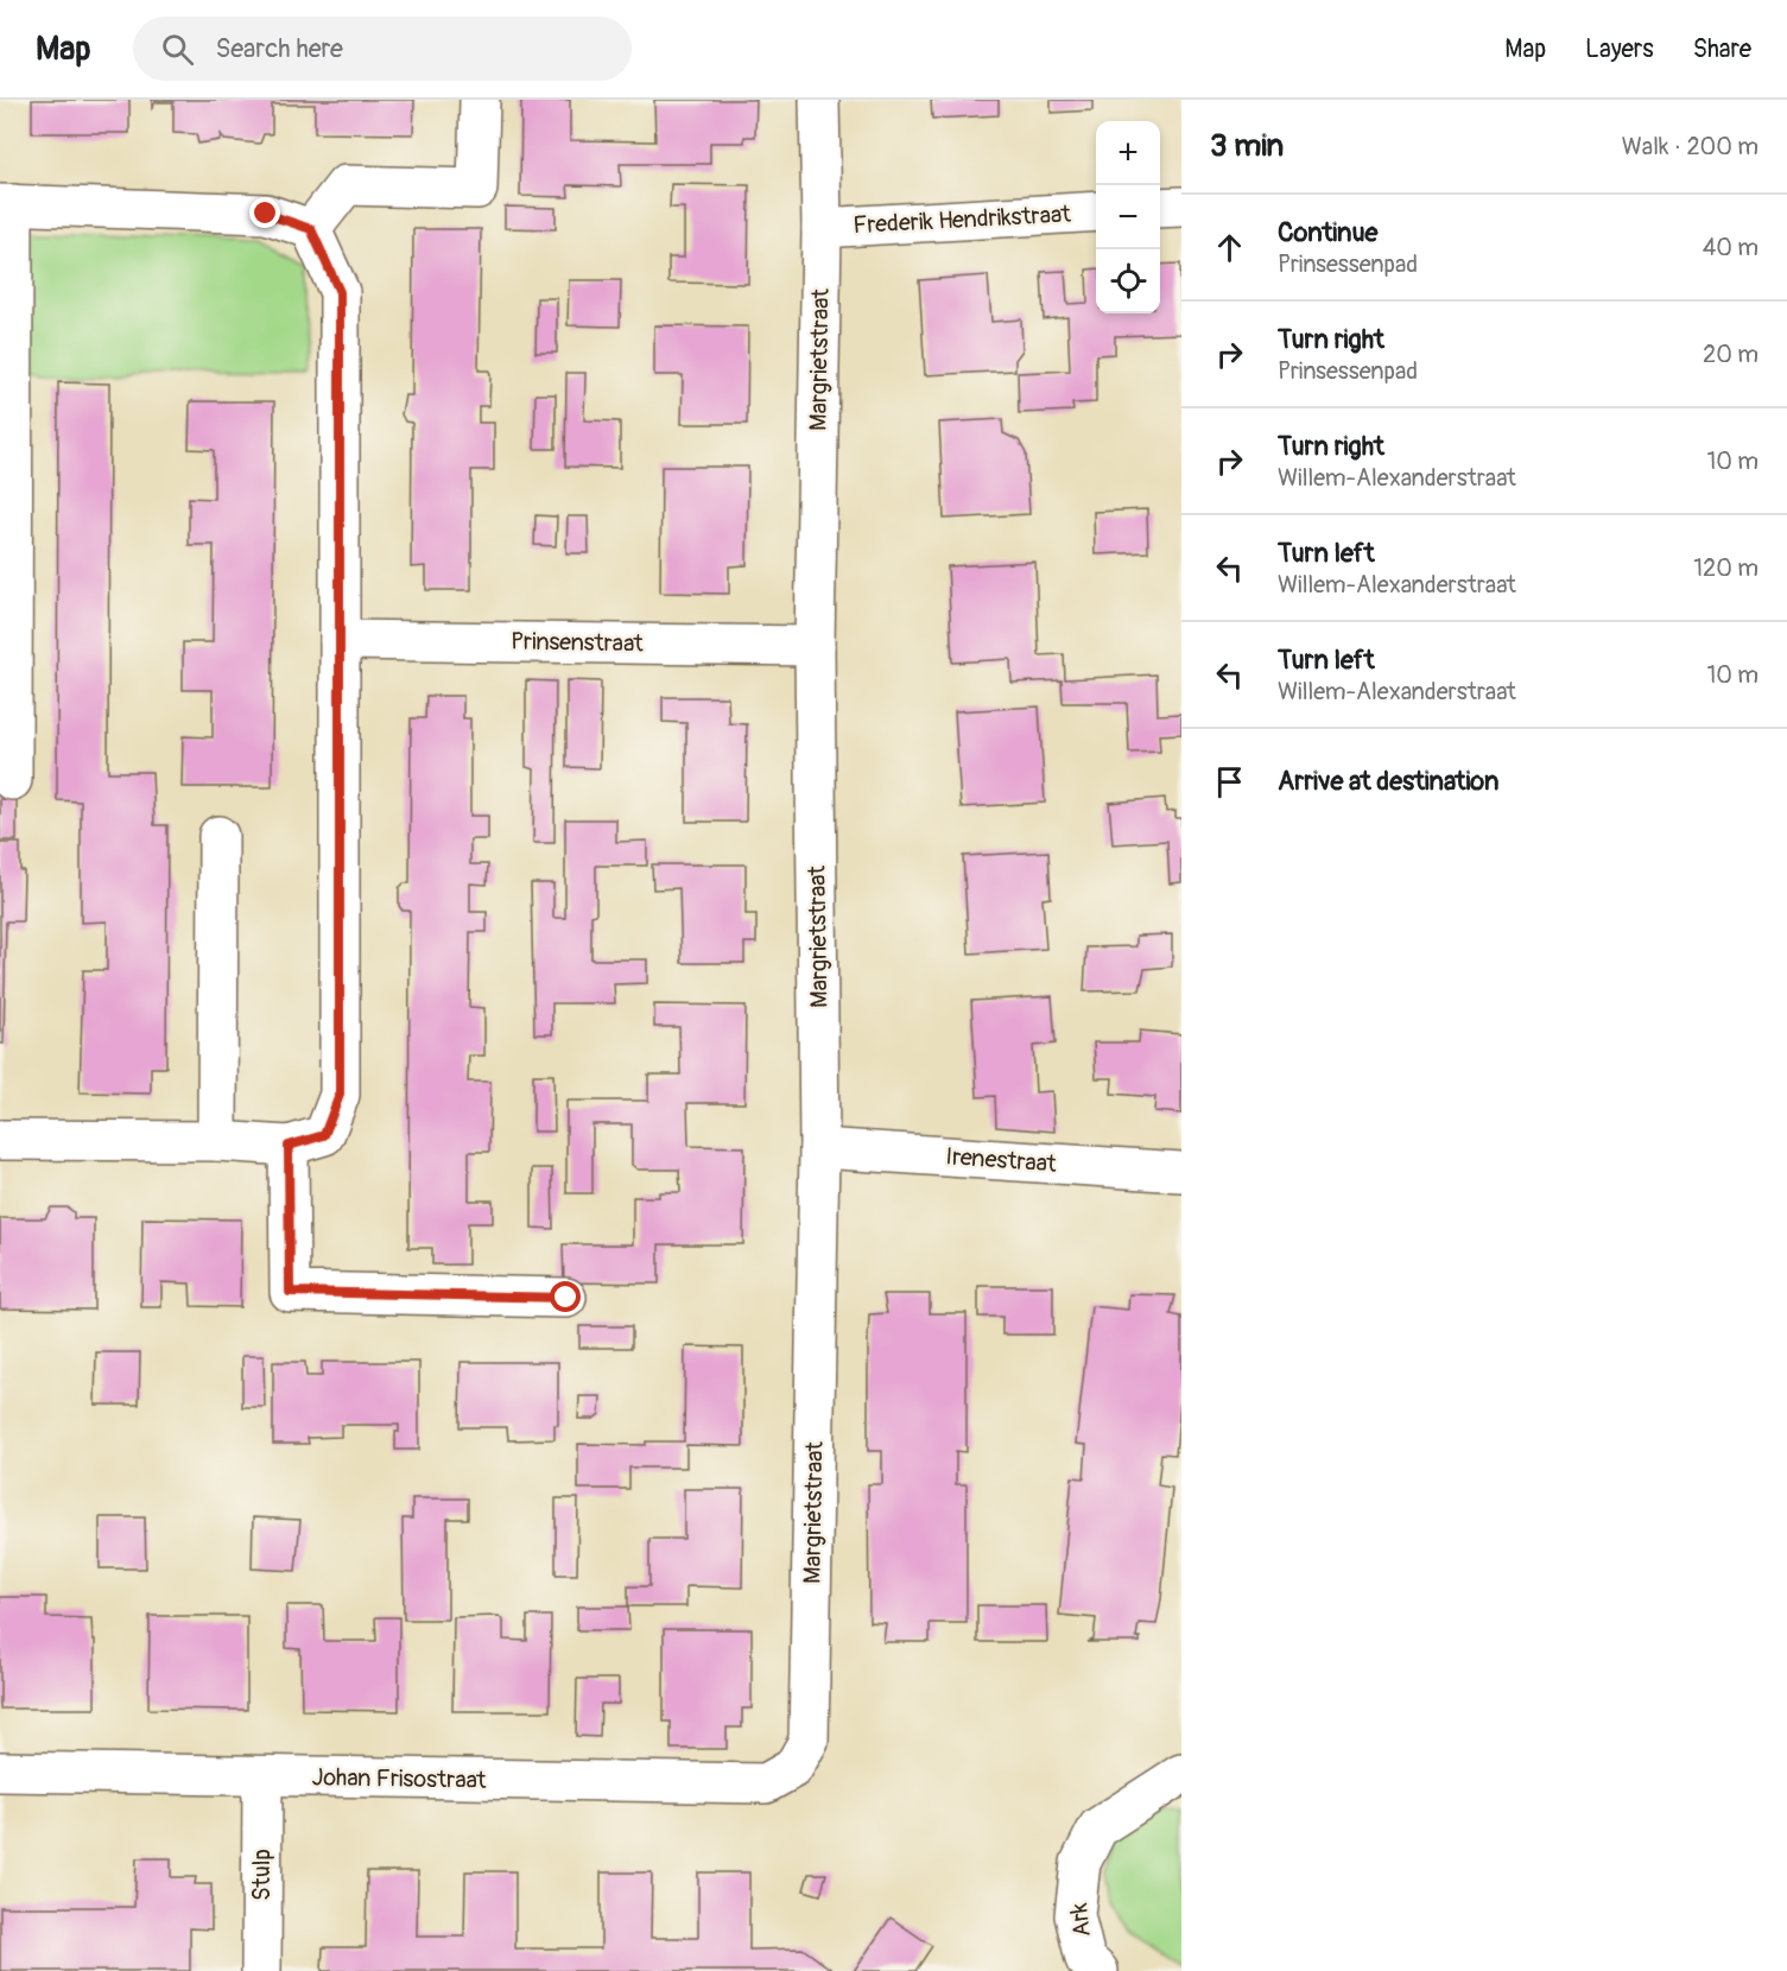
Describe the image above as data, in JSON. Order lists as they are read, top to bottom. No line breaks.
{"streets":{"street":["Frederik Hendrikstraat","Margrietstraat","Prinsenstraat","Irenestraat","Johan Frisostraat","Stulp","Ark"]},"crossings":[["Frederik Hendrikstraat","Margrietstraat"],["Margrietstraat","Prinsenstraat"],["Margrietstraat","Irenestraat"],["Margrietstraat","Johan Frisostraat"],["Johan Frisostraat","Stulp"]],"page":{"header":"Map","search":"Search here","nav":["Map","Layers","Share"],"heading":["3 min","Walk · 200 m"],"map_buttons":["+","−"],"list":[["Continue","Prinsessenpad","40 m"],["Turn right","Prinsessenpad","20 m"],["Turn right","Willem-Alexanderstraat","10 m"],["Turn left","Willem-Alexanderstraat","120 m"],["Turn left","Willem-Alexanderstraat","10 m"],"Arrive at destination"]}}
